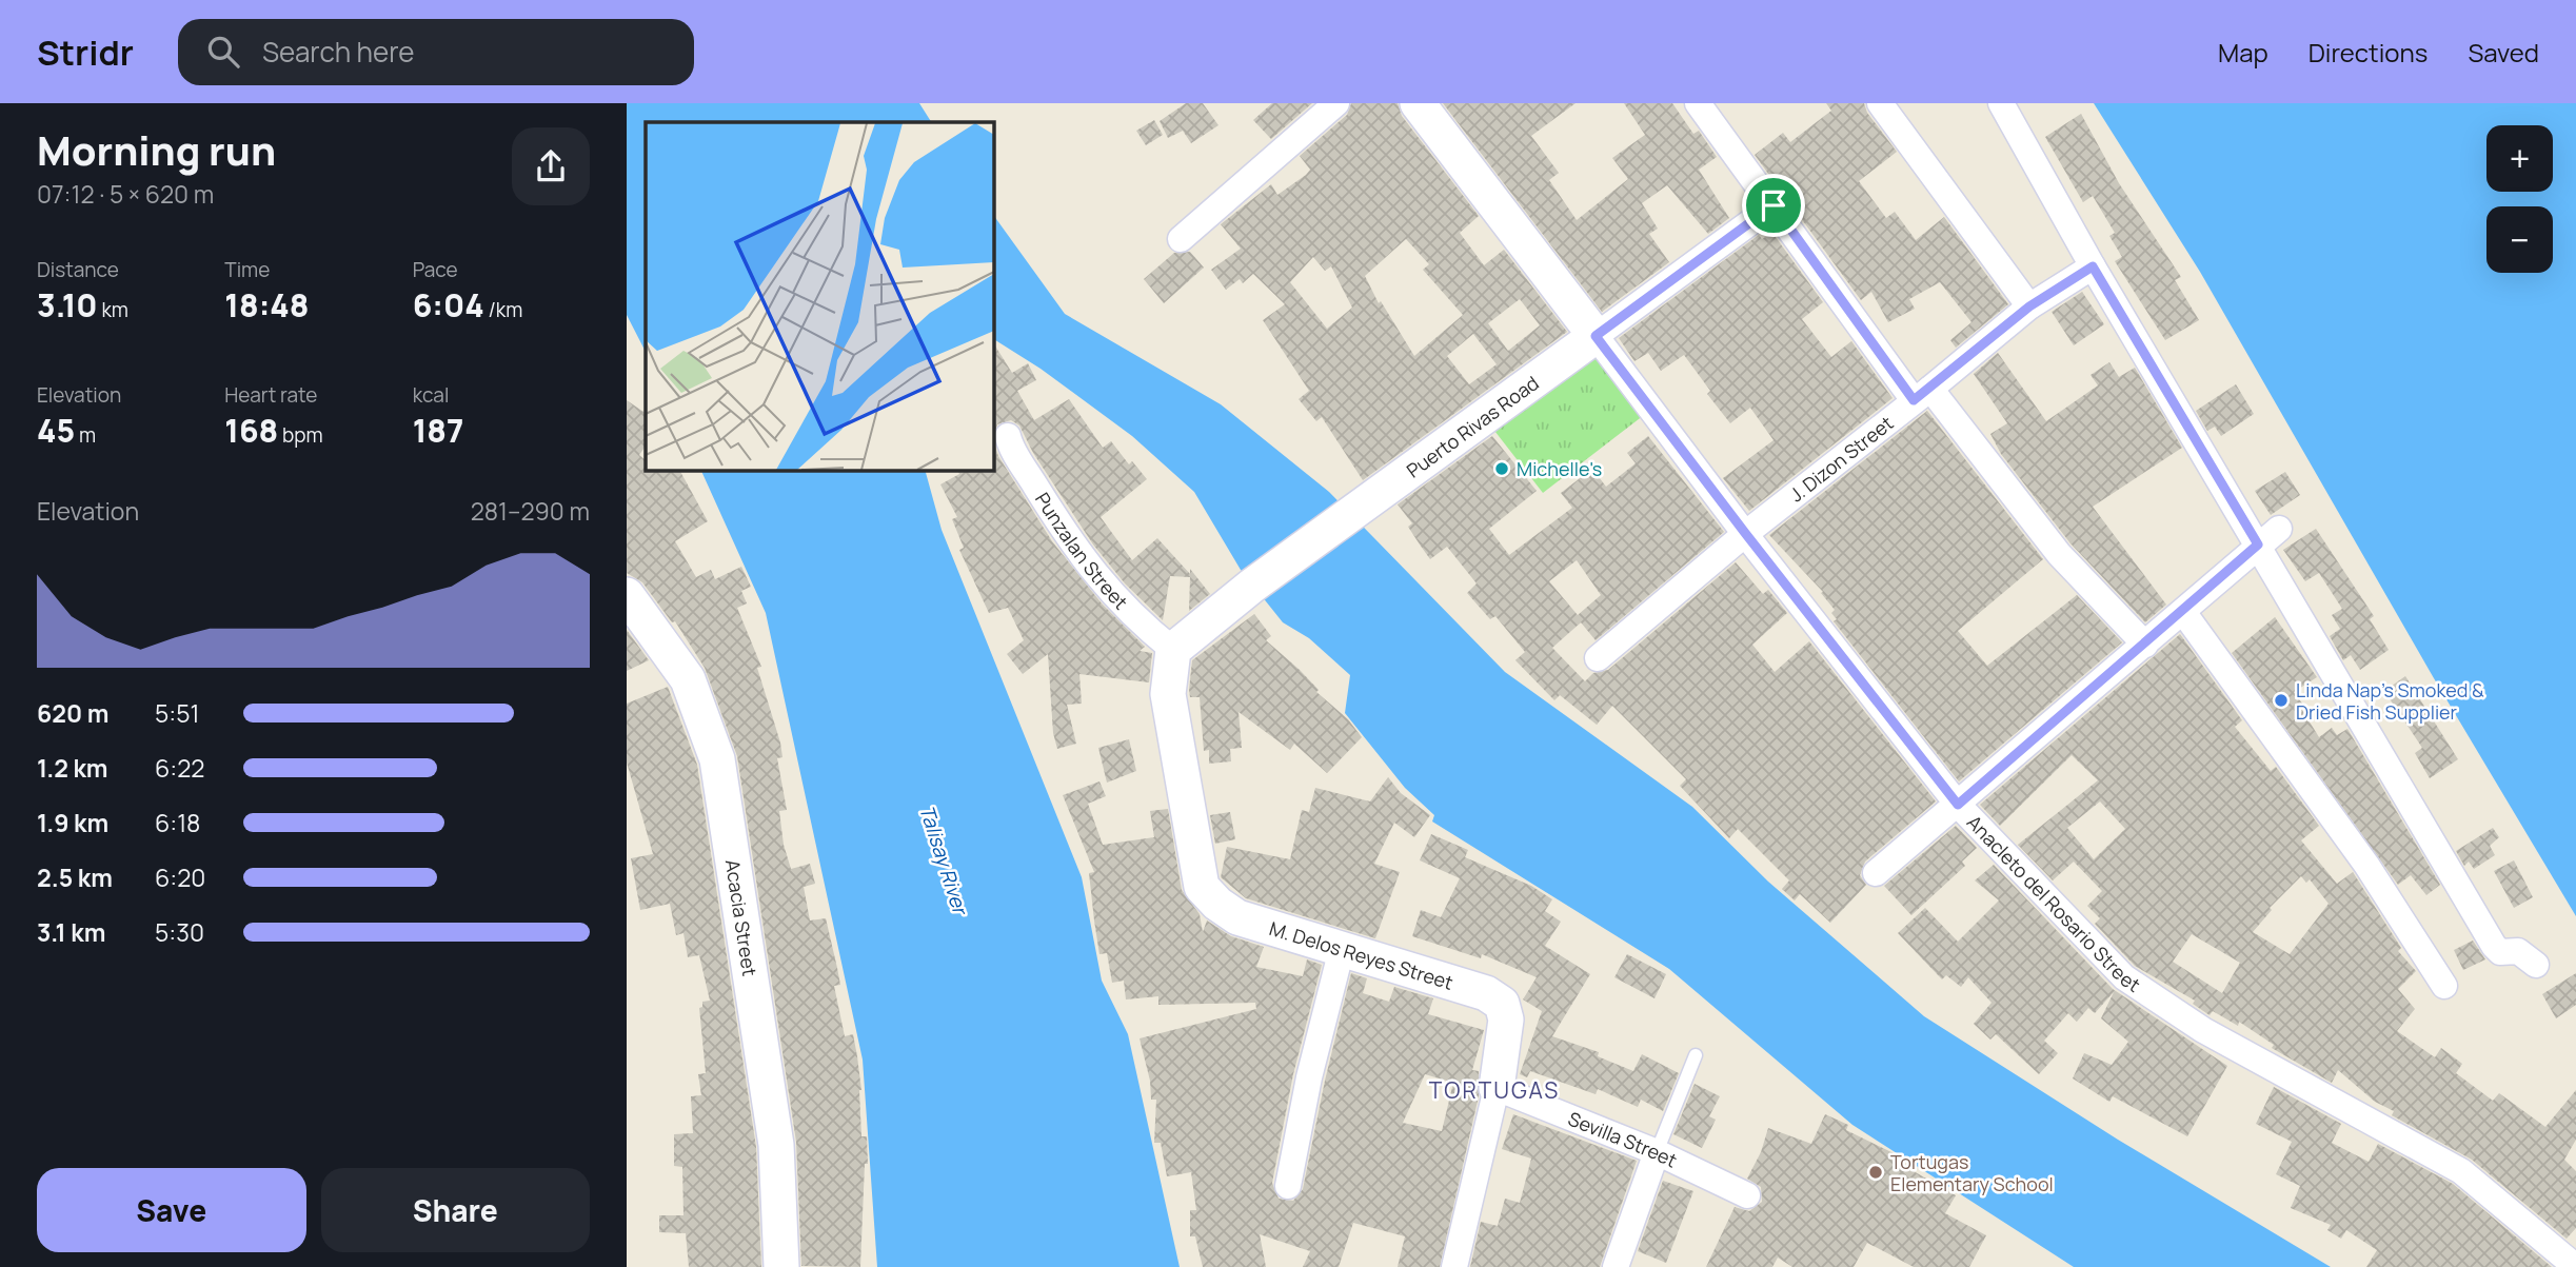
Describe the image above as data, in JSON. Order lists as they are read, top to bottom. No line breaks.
{"streets":{"street":["Puerto Rivas Road","J. Dizon Street","Punzalan Street","Anacleto del Rosario Street","Acacia Street","M. Delos Reyes Street","Sevilla Street"]},"crossings":[["Puerto Rivas Road","Punzalan Street"],["Puerto Rivas Road","Anacleto del Rosario Street"],["Puerto Rivas Road","M. Delos Reyes Street"],["J. Dizon Street","Anacleto del Rosario Street"],["Punzalan Street","M. Delos Reyes Street"],["M. Delos Reyes Street","Sevilla Street"]],"districts":["TORTUGAS"],"water":["Talisay River"],"places":["Michelle's","Linda Nap's Smoked & Dried Fish Supplier","Tortugas Elementary School"],"page":{"header":"Stridr","search":"Search here","nav":["Map","Directions","Saved"],"heading":["Morning run","07:12 · 5 × 620 m"],"map_buttons":["+","−"],"stats":[["Distance","3.10 km"],["Time","18:48"],["Pace","6:04 /km"],["Elevation","45 m"],["Heart rate","168 bpm"],["kcal","187"]],"chart":["Elevation","281–290 m"],"list":[{"name":"620 m","note":"5:51"},{"name":"1.2 km","note":"6:22"},{"name":"1.9 km","note":"6:18"},{"name":"2.5 km","note":"6:20"},{"name":"3.1 km","note":"5:30"}],"buttons":["Save","Share"]}}
